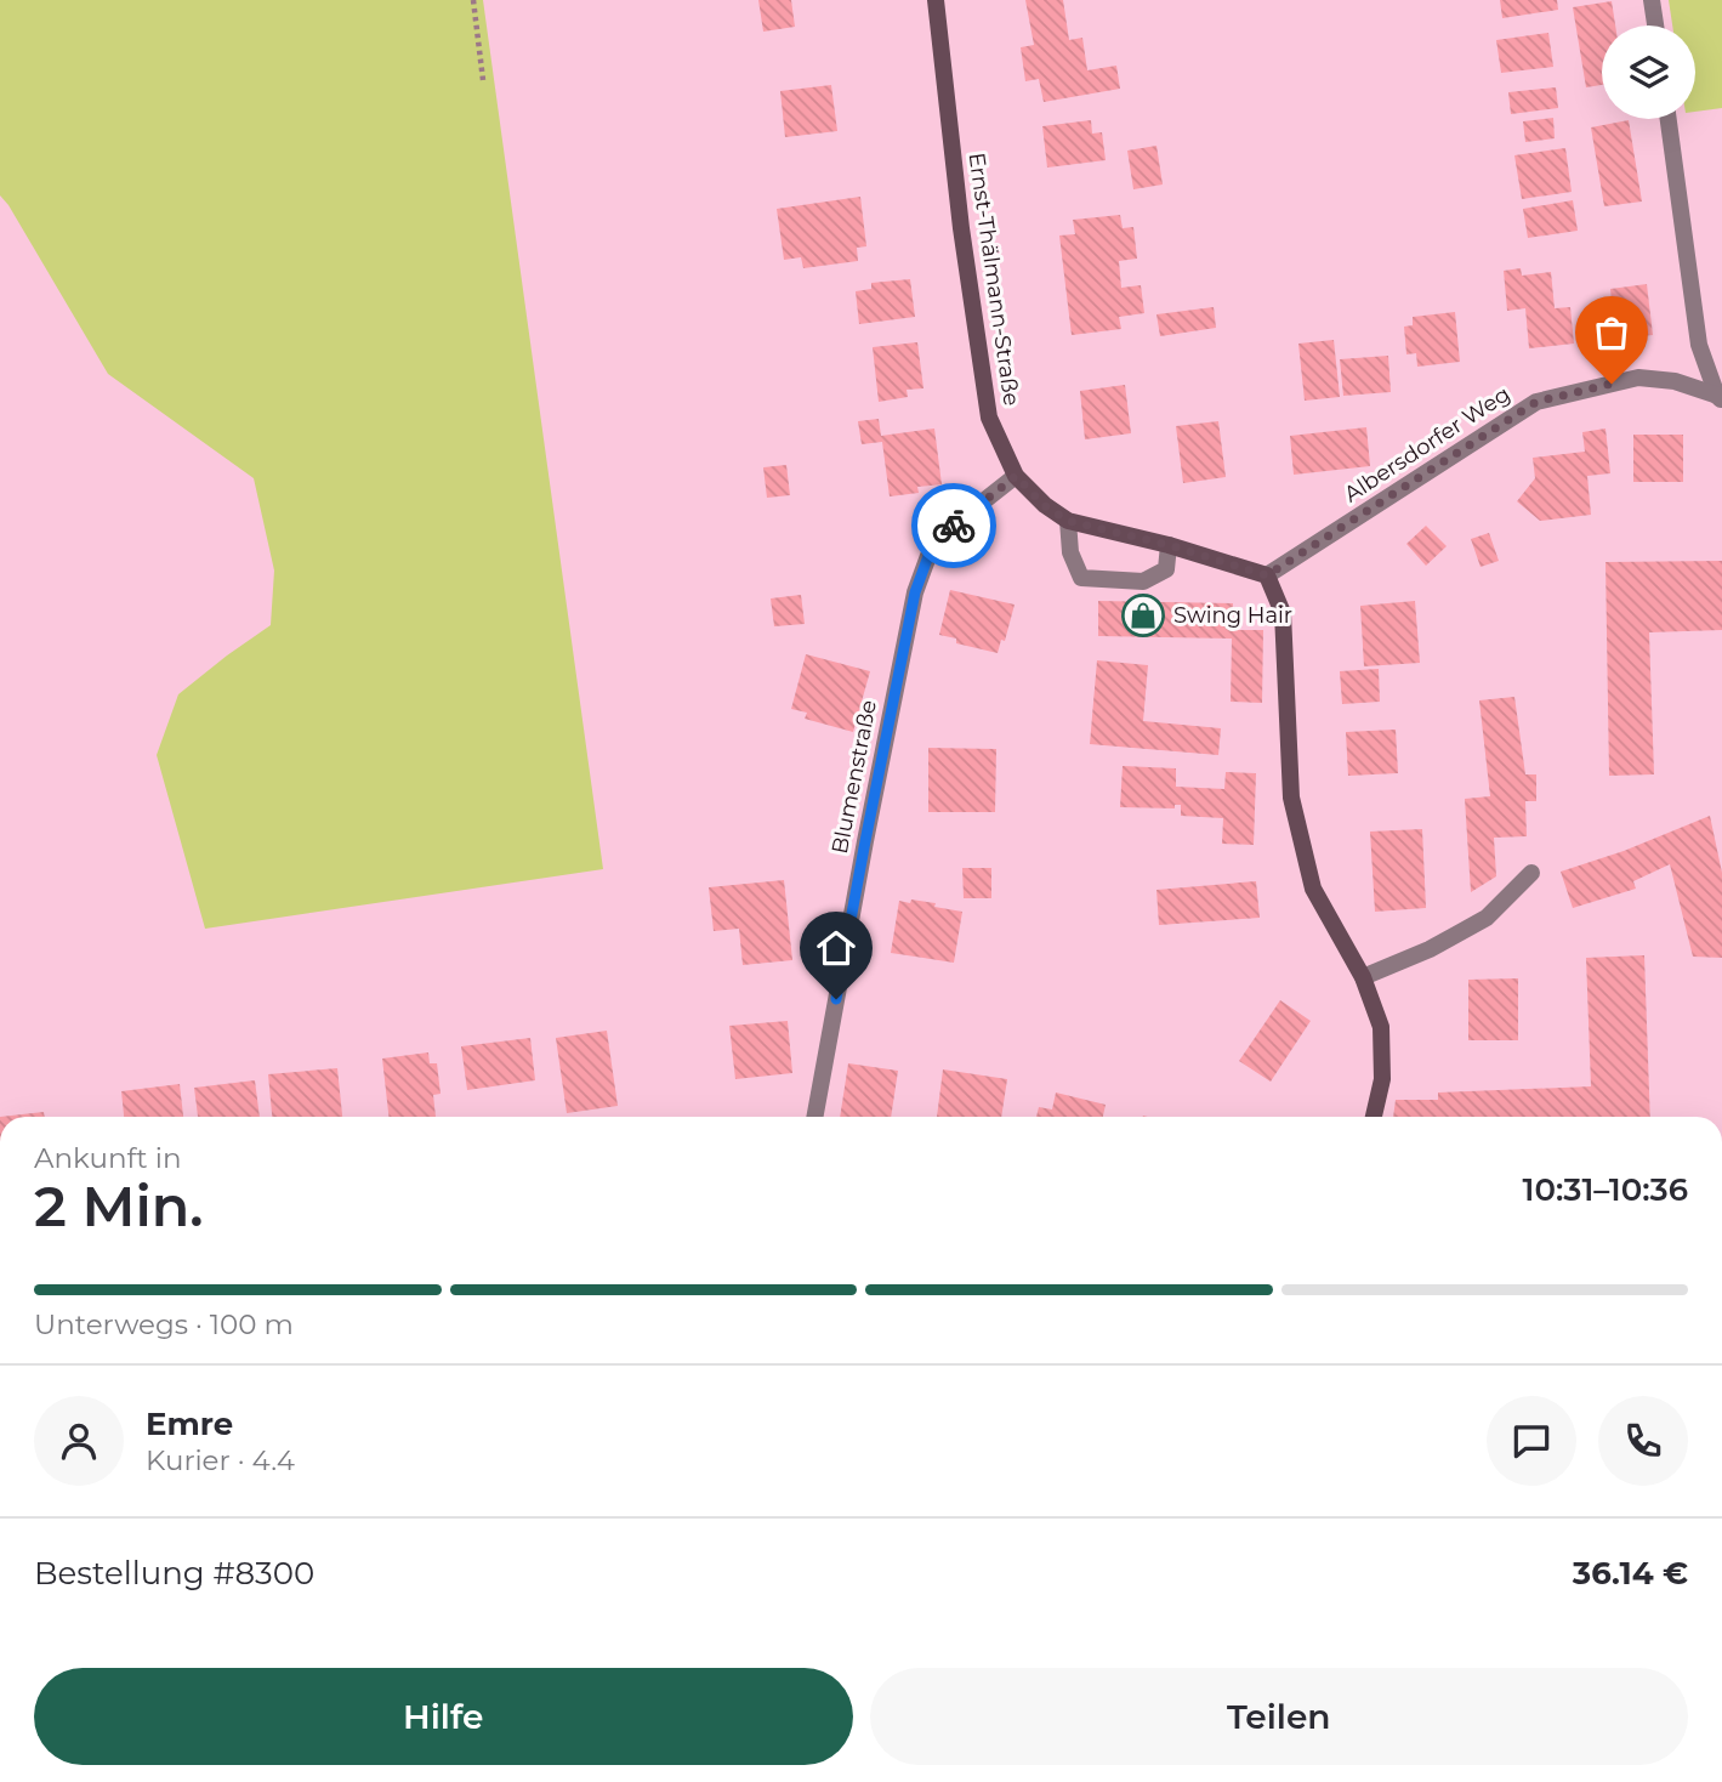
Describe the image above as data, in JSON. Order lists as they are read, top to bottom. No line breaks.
{"streets":{"street":["Ernst-Thälmann-Straße","Albersdorfer Weg","Blumenstraße"]},"crossings":[["Ernst-Thälmann-Straße","Albersdorfer Weg"],["Ernst-Thälmann-Straße","Blumenstraße"]],"places":{"shop":["Swing Hair"]},"page":{"heading":["2 Min.","Ankunft in","10:31–10:36"],"panel":["Emre","Kurier · 4.4","Bestellung #8300","36.14 €"],"bar":"Unterwegs · 100 m","buttons":["Hilfe","Teilen"]}}
